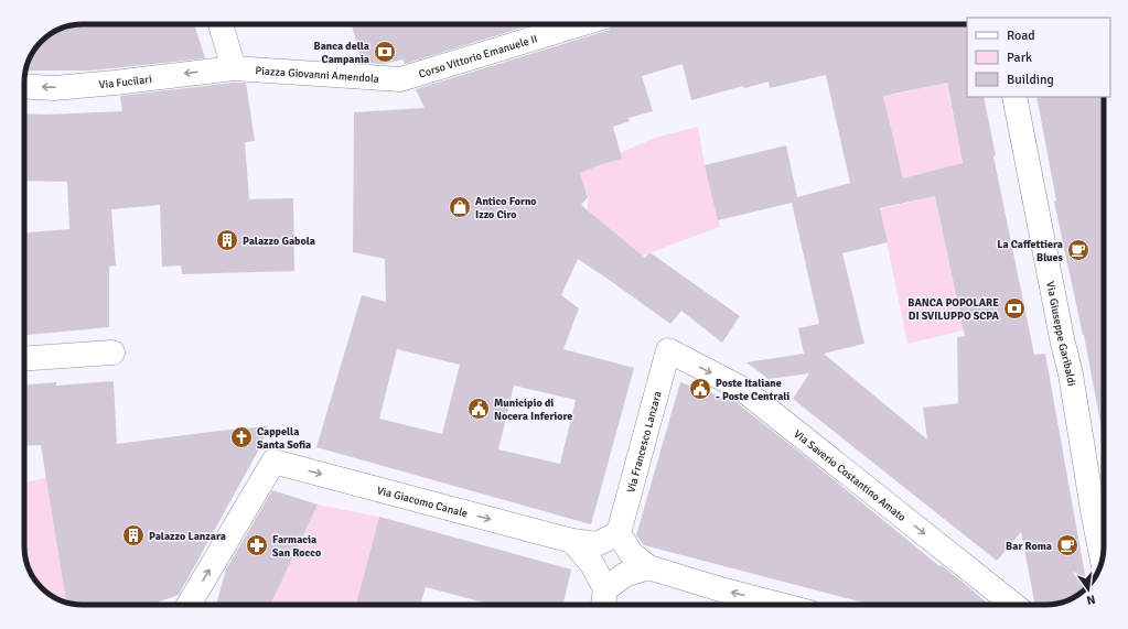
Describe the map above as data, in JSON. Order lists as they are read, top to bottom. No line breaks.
{"streets":{"street":["Corso Vittorio Emanuele II","Piazza Giovanni Amendola","Via Fucilari","Via Giuseppe Garibaldi","Via Francesco Lanzara","Via Saverio Costantino Amato","Via Giacomo Canale"]},"crossings":[["Corso Vittorio Emanuele II","Piazza Giovanni Amendola"],["Piazza Giovanni Amendola","Via Fucilari"],["Via Francesco Lanzara","Via Saverio Costantino Amato"],["Via Francesco Lanzara","Via Giacomo Canale"]],"one_way":["Via Fucilari","Via Giacomo Canale"],"places":{"bank":["Banca della Campania","BANCA POPOLARE DI SVILUPPO SCPA"],"shop":["Antico Forno Izzo Ciro"],"building":["Palazzo Gabola","Palazzo Lanzara"],"cafe":["La Caffettiera Blues","Bar Roma"],"public building":["Poste Italiane - Poste Centrali","Municipio di Nocera Inferiore"],"church":["Cappella Santa Sofia"],"pharmacy":["Farmacia San Rocco"]},"legend":["Road","Park","Building"],"north":"bottom"}
